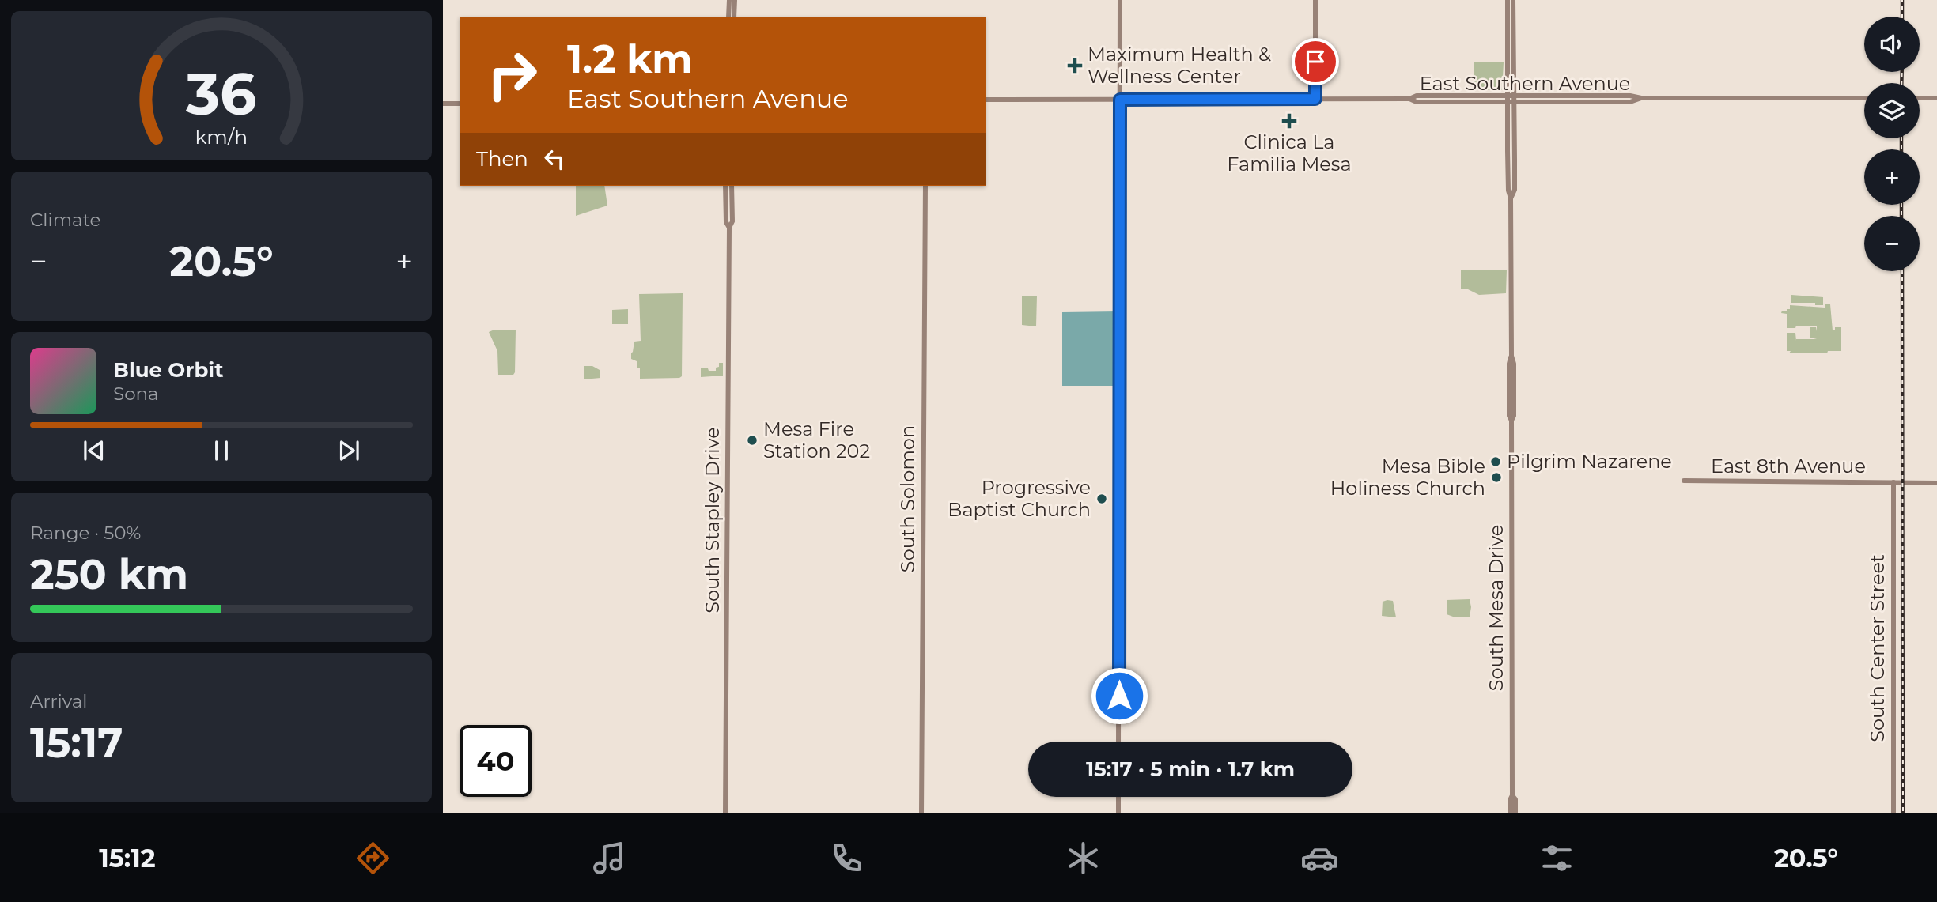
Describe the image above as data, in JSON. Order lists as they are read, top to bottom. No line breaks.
{"streets":{"main road":["East Southern Avenue","East 8th Avenue","South Solomon","South Stapley Drive","South Mesa Drive","South Center Street"]},"crossings":[["East Southern Avenue","South Mesa Drive"],["East 8th Avenue","South Center Street"]],"places":{"health":["Maximum Health & Wellness Center","Clinica La Familia Mesa"],"other":["Mesa Fire Station 202","Pilgrim Nazarene","Mesa Bible Holiness Church","Progressive Baptist Church"]},"page":{"map_buttons":["+","−"],"turn":["1.2 km","East Southern Avenue"],"then":"Then","tile":["Climate",["Range · 50%","250 km"],["Arrival","15:17"]],"heat":["−","20.5°","+"],"song":["Blue Orbit","Sona"],"limit":"40","trip":"15:17 · 5 min · 1.7 km","tabs":["15:12","20.5°"],"gauge":["36","km/h"]}}
